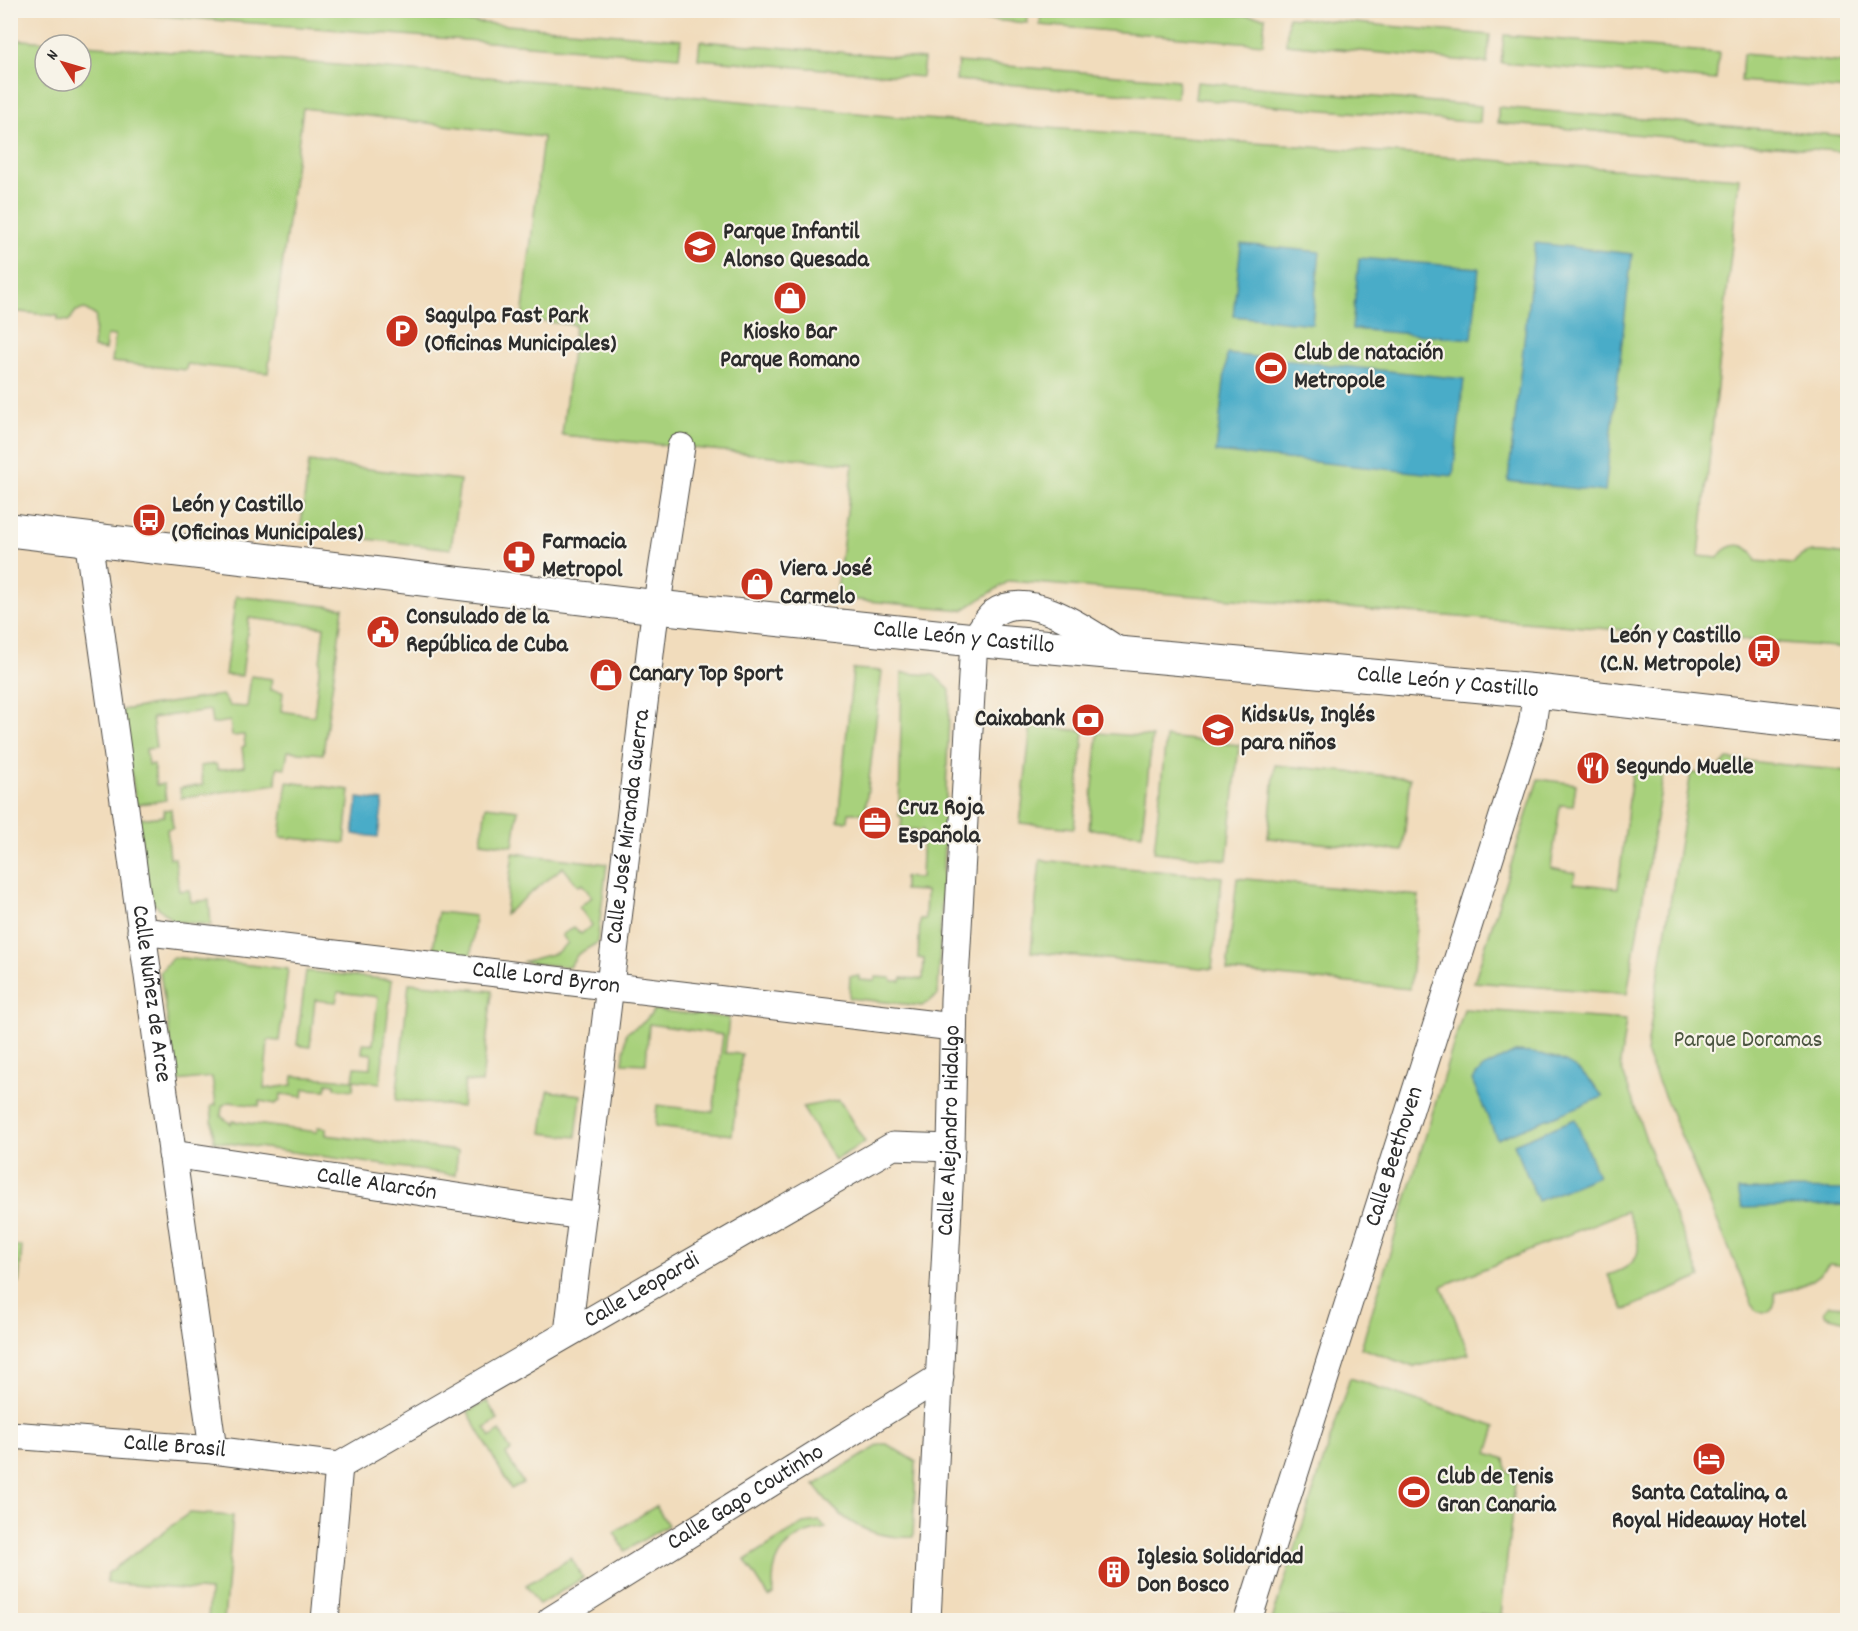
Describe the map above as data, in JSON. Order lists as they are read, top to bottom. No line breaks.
{"streets":{"street":["Calle León y Castillo","Calle José Miranda Guerra","Calle Lord Byron","Calle Núñez de Arce","Calle Alejandro Hidalgo","Calle Beethoven","Calle Alarcón","Calle Leopardi","Calle Brasil","Calle Gago Coutinho"]},"crossings":[["Calle León y Castillo","Calle José Miranda Guerra"],["Calle León y Castillo","Calle Núñez de Arce"],["Calle León y Castillo","Calle Alejandro Hidalgo"],["Calle León y Castillo","Calle Beethoven"],["Calle José Miranda Guerra","Calle Lord Byron"],["Calle José Miranda Guerra","Calle Alarcón"],["Calle José Miranda Guerra","Calle Leopardi"],["Calle Lord Byron","Calle Núñez de Arce"],["Calle Lord Byron","Calle Alejandro Hidalgo"],["Calle Núñez de Arce","Calle Alarcón"],["Calle Núñez de Arce","Calle Brasil"],["Calle Alejandro Hidalgo","Calle Leopardi"],["Calle Alejandro Hidalgo","Calle Gago Coutinho"],["Calle Leopardi","Calle Brasil"]],"parks":["Parque Doramas"],"places":{"school or university":["Parque Infantil Alonso Quesada","Kids&Us, Inglés para niños"],"shop":["Kiosko Bar Parque Romano","Viera José Carmelo","Canary Top Sport"],"parking":["Sagulpa Fast Park (Oficinas Municipales)"],"sports":["Club de natación Metropole","Club de Tenis Gran Canaria"],"bus stop":["León y Castillo (Oficinas Municipales)","León y Castillo (C.N. Metropole)"],"pharmacy":["Farmacia Metropol"],"public building":["Consulado de la República de Cuba"],"bank":["Caixabank"],"restaurant":["Segundo Muelle"],"office":["Cruz Roja Española"],"hotel":["Santa Catalina, a Royal Hideaway Hotel"],"building":["Iglesia Solidaridad Don Bosco"]},"north":"top left"}
